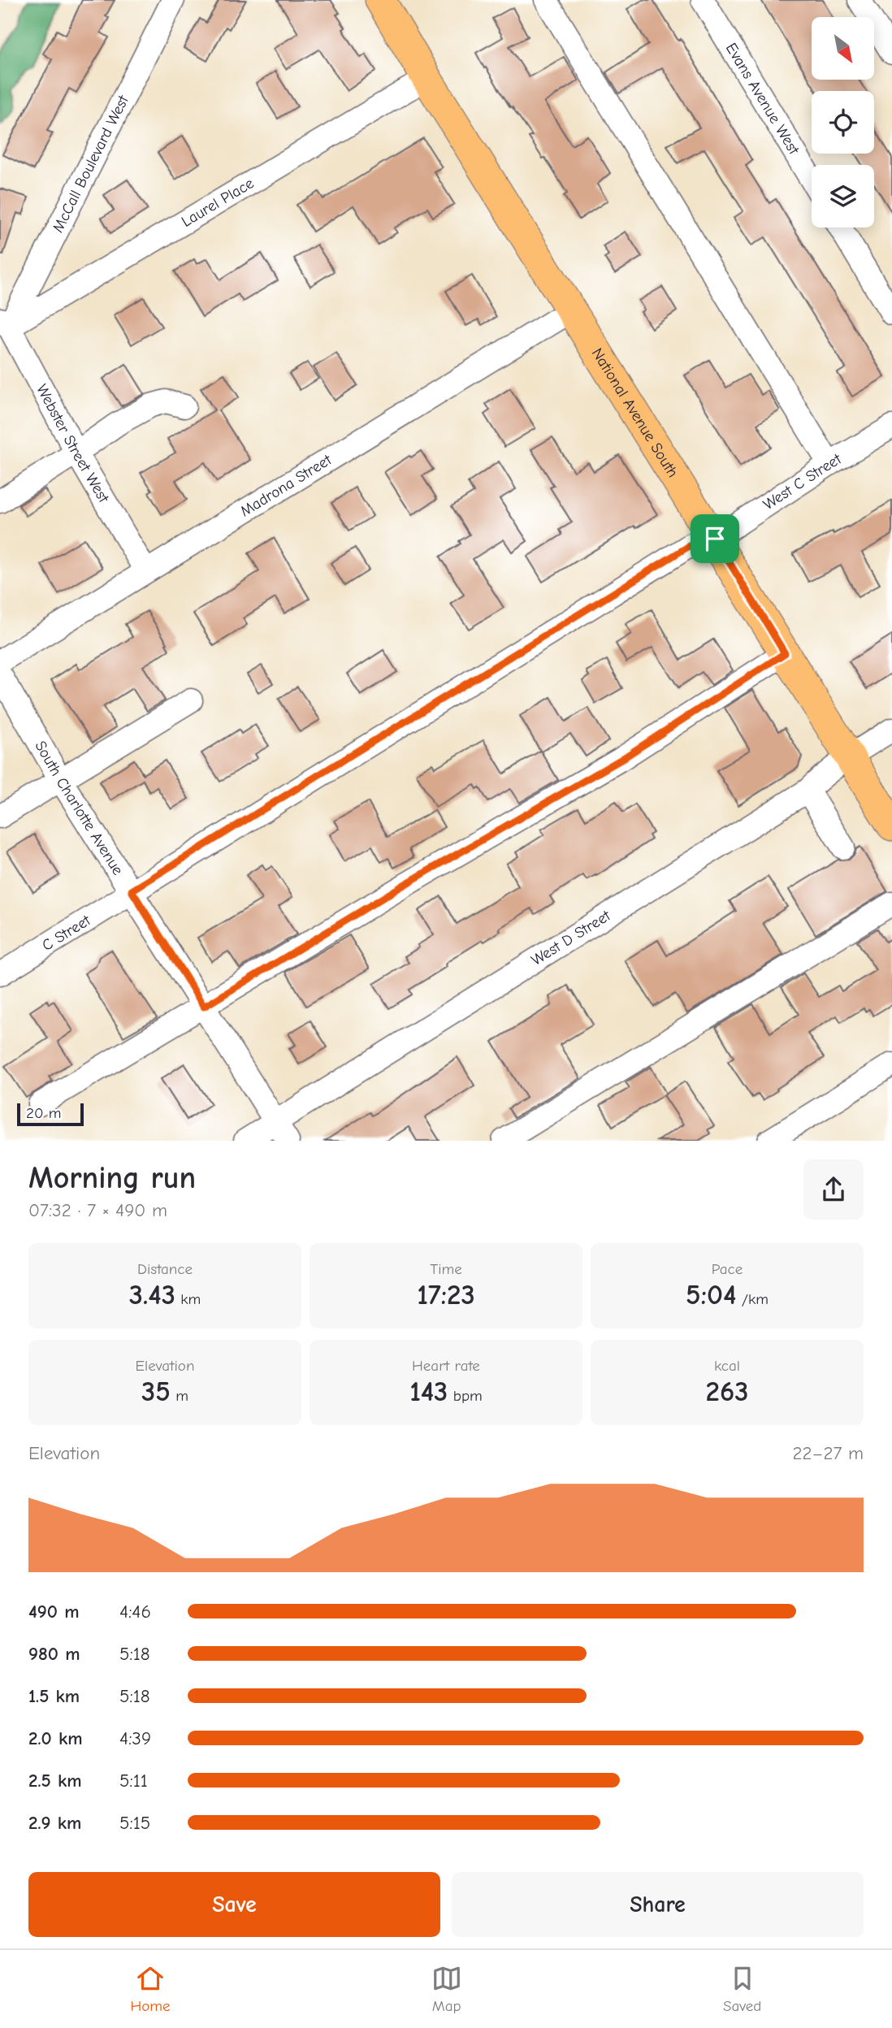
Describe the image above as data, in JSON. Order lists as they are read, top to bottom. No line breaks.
{"streets":{"main road":["National Avenue South"],"street":["Evans Avenue West","McCall Boulevard West","Laurel Place","Webster Street West","West C Street","Madrona Street","South Charlotte Avenue","C Street","West D Street"]},"crossings":[["McCall Boulevard West","Laurel Place"],["McCall Boulevard West","Webster Street West"],["Laurel Place","National Avenue South"],["Laurel Place","Webster Street West"],["National Avenue South","West C Street"],["National Avenue South","Madrona Street"],["National Avenue South","West D Street"],["Webster Street West","Madrona Street"],["West C Street","South Charlotte Avenue"],["West C Street","C Street"],["South Charlotte Avenue","C Street"],["South Charlotte Avenue","West D Street"]],"scale_bar":"20 m","north":"bottom right","page":{"scale":"20 m","heading":["Morning run","07:32 · 7 × 490 m"],"stats":[["Distance","3.43 km"],["Time","17:23"],["Pace","5:04 /km"],["Elevation","35 m"],["Heart rate","143 bpm"],["kcal","263"]],"chart":["Elevation","22–27 m"],"list":[{"name":"490 m","note":"4:46"},{"name":"980 m","note":"5:18"},{"name":"1.5 km","note":"5:18"},{"name":"2.0 km","note":"4:39"},{"name":"2.5 km","note":"5:11"},{"name":"2.9 km","note":"5:15"}],"buttons":["Save","Share"],"tabs":["Home","Map","Saved"]}}
